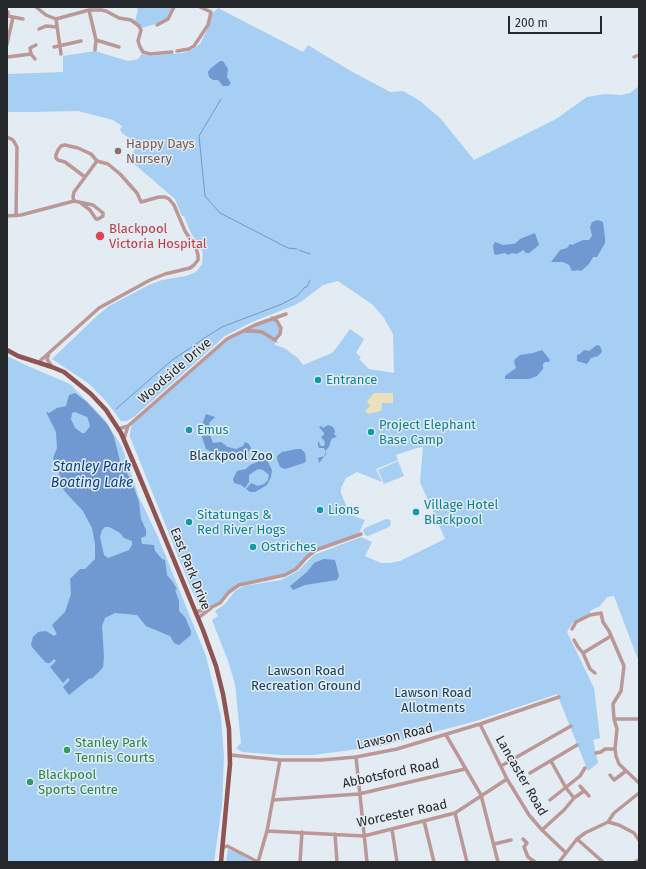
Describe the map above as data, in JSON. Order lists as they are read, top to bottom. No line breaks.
{"streets":{"main road":["East Park Drive"],"street":["Woodside Drive","Lawson Road","Abbotsford Road","Lancaster Road","Worcester Road"]},"crossings":[["Woodside Drive","East Park Drive"],["East Park Drive","Lawson Road"],["Lawson Road","Lancaster Road"],["Lancaster Road","Worcester Road"]],"water":["Stanley Park Boating Lake"],"parks":["Blackpool Zoo","Lawson Road Recreation Ground","Lawson Road Allotments"],"places":["Happy Days Nursery","Blackpool Victoria Hospital","Entrance","Emus","Project Elephant Base Camp","Lions","Village Hotel Blackpool","Sitatungas & Red River Hogs","Ostriches","Stanley Park Tennis Courts","Blackpool Sports Centre"],"scale_bar":"200 m"}
